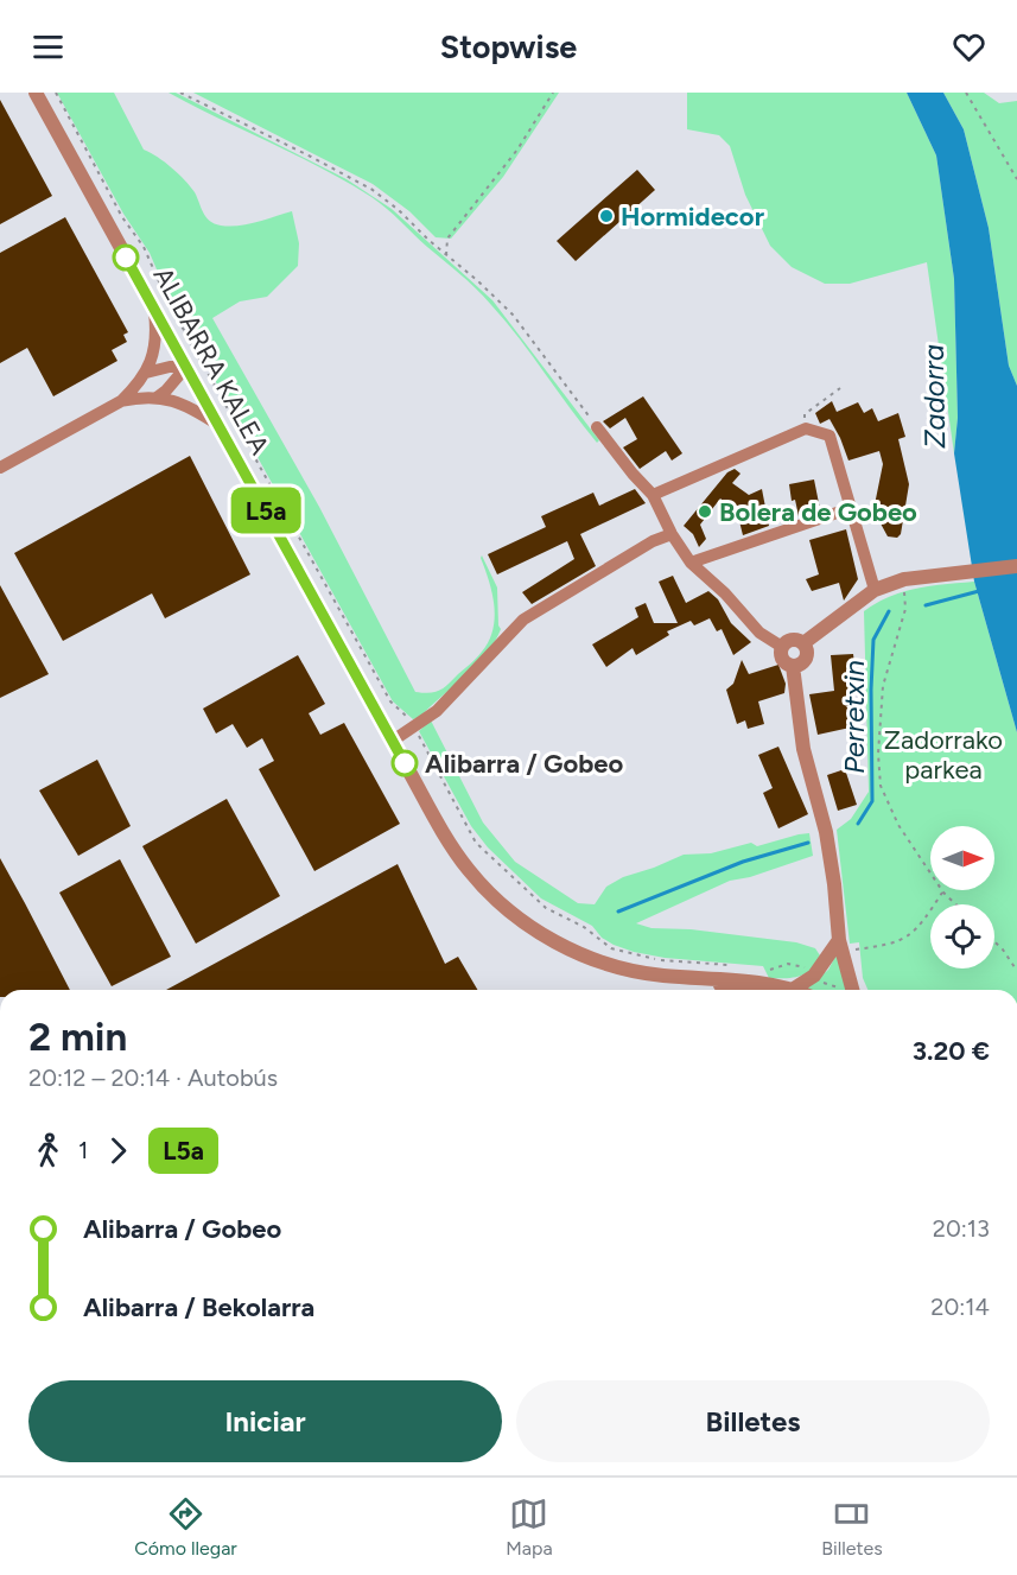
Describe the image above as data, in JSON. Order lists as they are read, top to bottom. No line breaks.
{"streets":{"street":["ALIBARRA KALEA"]},"water":["Zadorra","Perretxin"],"parks":["Zadorrako parkea"],"places":["Hormidecor","Bolera de Gobeo","Alibarra / Gobeo"],"lines":["bus line L5a"],"north":"right","page":{"header":"Stopwise","on_map":"L5a","heading":["2 min","20:12 – 20:14 · Autobús","3.20 €"],"legs":["1","L5a"],"list":[{"name":"Alibarra / Gobeo","value":"20:13"},{"name":"Alibarra / Bekolarra","value":"20:14"}],"buttons":["Iniciar","Billetes"],"tabs":["Cómo llegar","Mapa","Billetes"]}}
